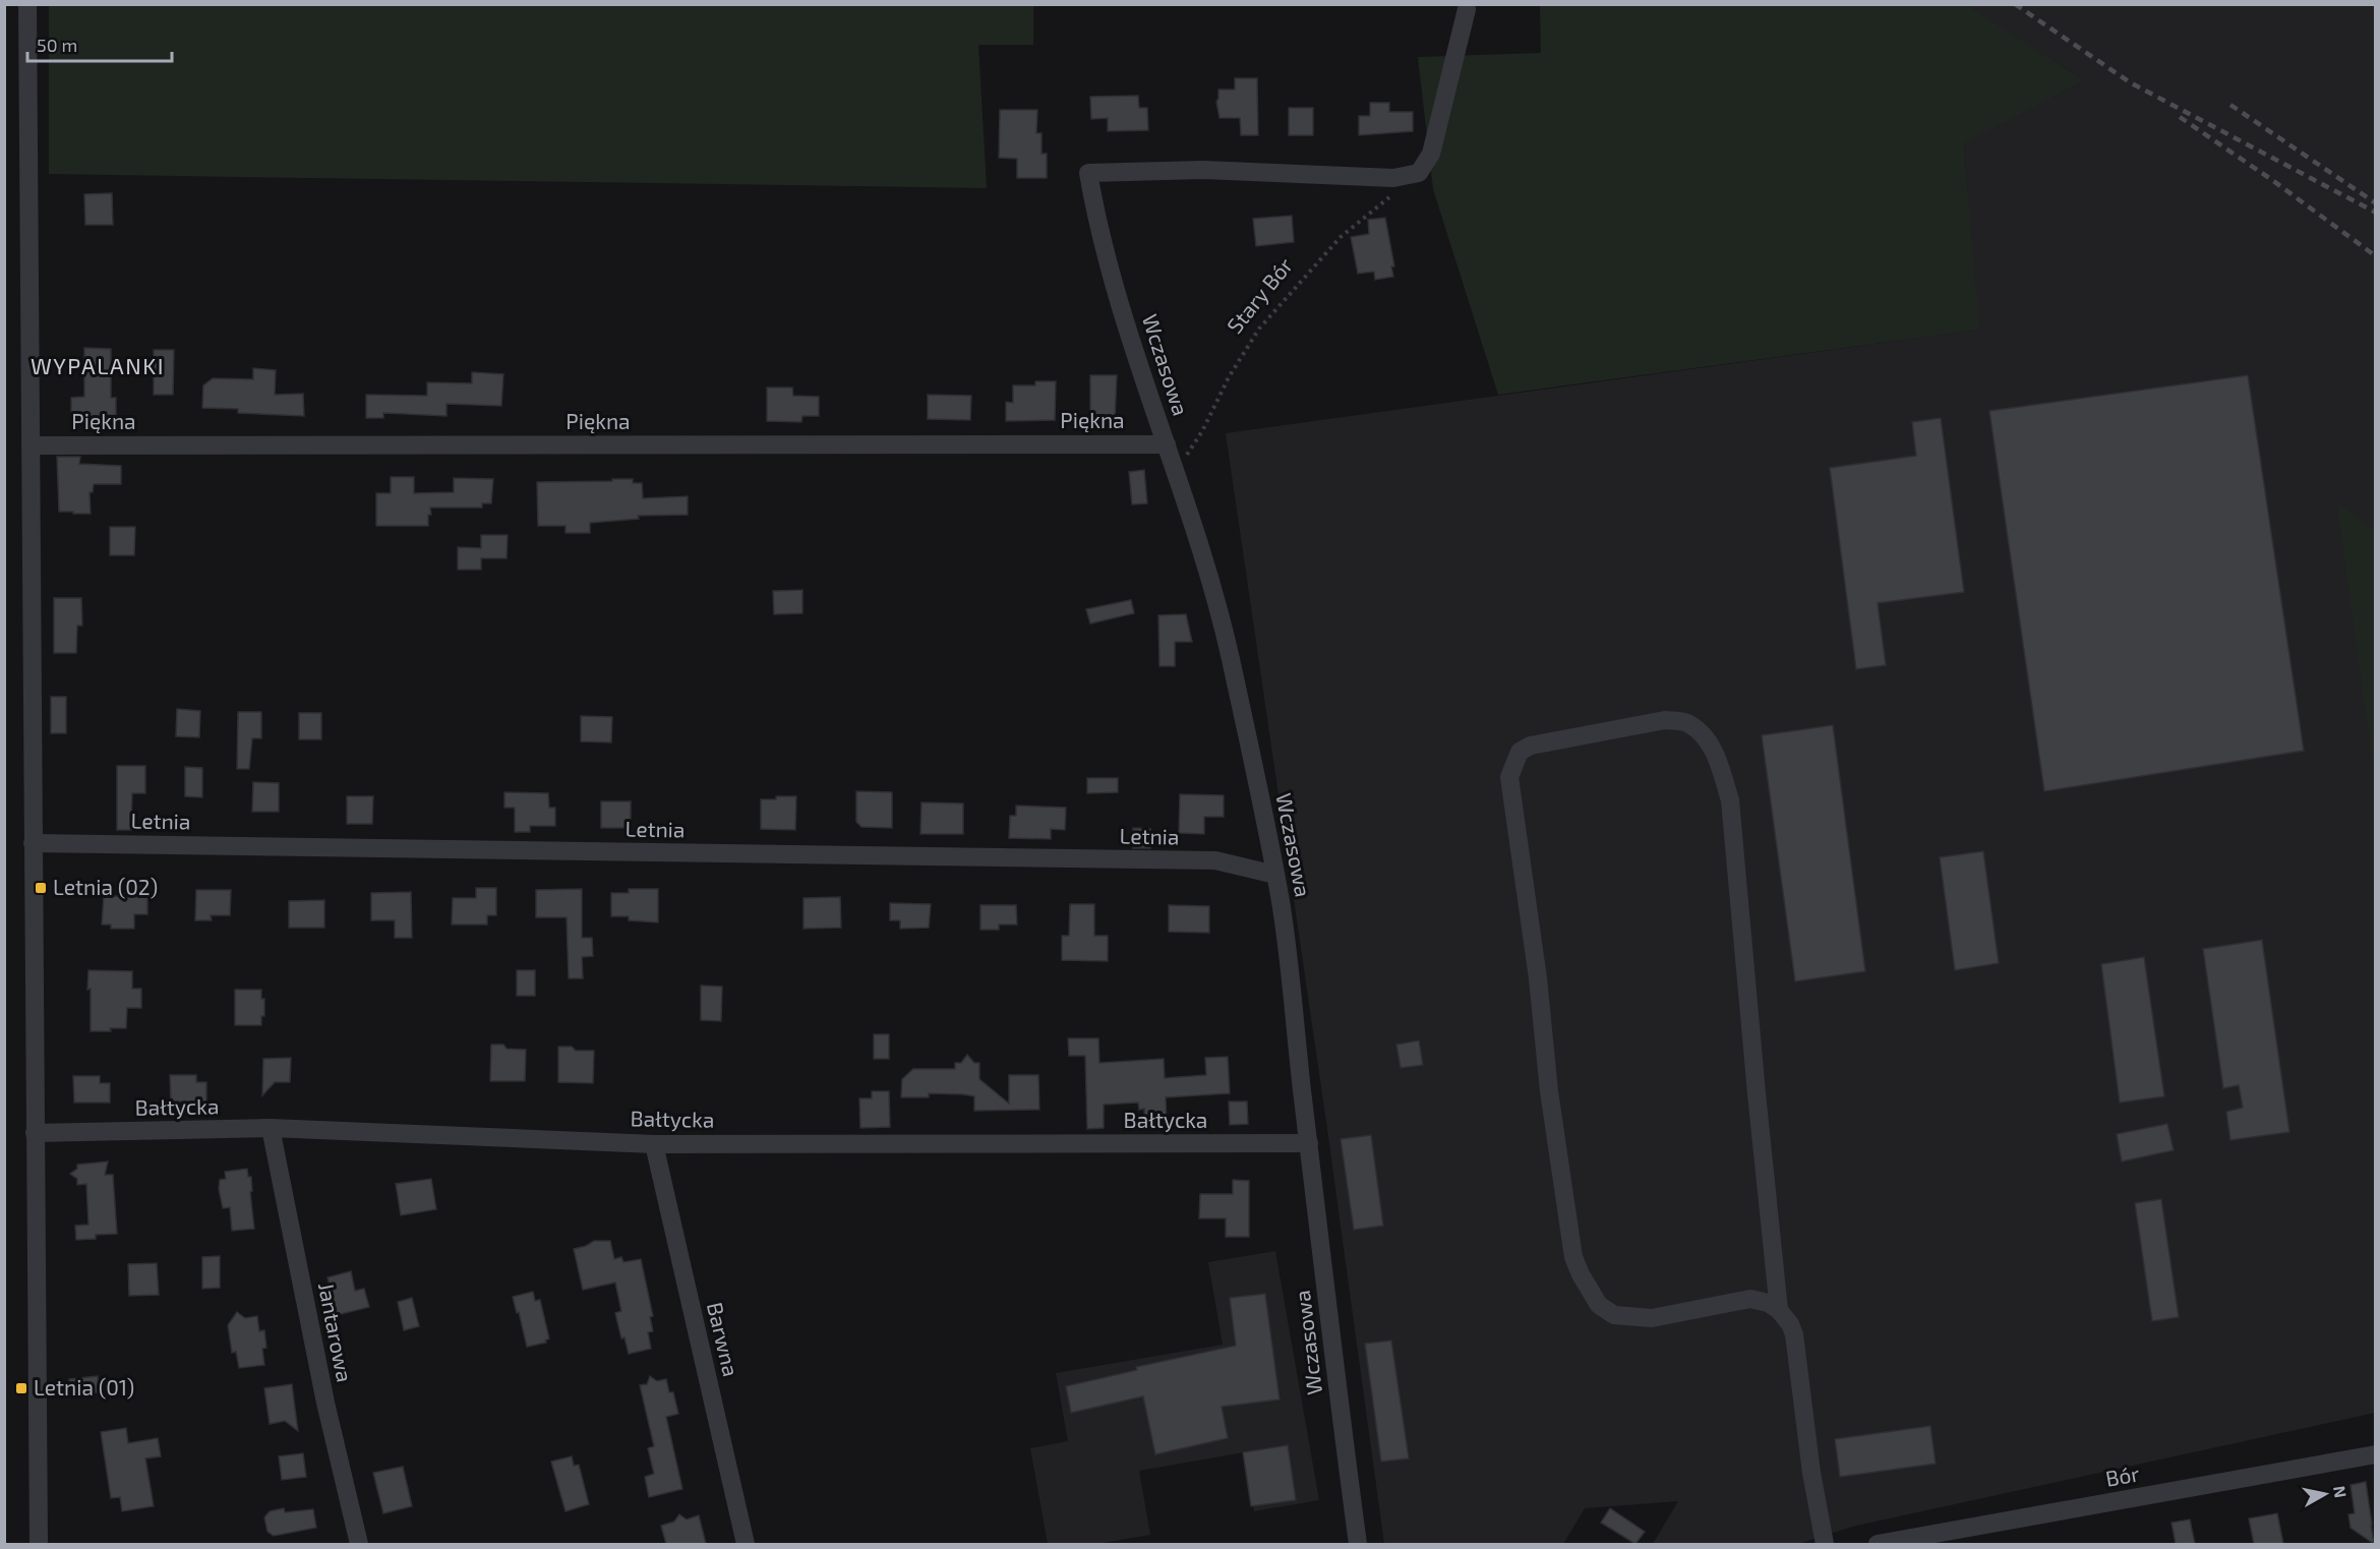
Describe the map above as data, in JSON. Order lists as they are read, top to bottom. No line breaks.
{"streets":{"street":["Wczasowa","Piękna","Letnia","Bałtycka","Jantarowa","Barwna","Bór"],"path":["Stary Bór"]},"crossings":[["Stary Bór","Wczasowa"],["Wczasowa","Piękna"],["Wczasowa","Letnia"],["Wczasowa","Bałtycka"],["Bałtycka","Jantarowa"],["Bałtycka","Barwna"]],"districts":["WYPALANKI"],"places":{"transit":["Letnia (02)","Letnia (01)"]},"scale_bar":"50 m","north":"right"}
